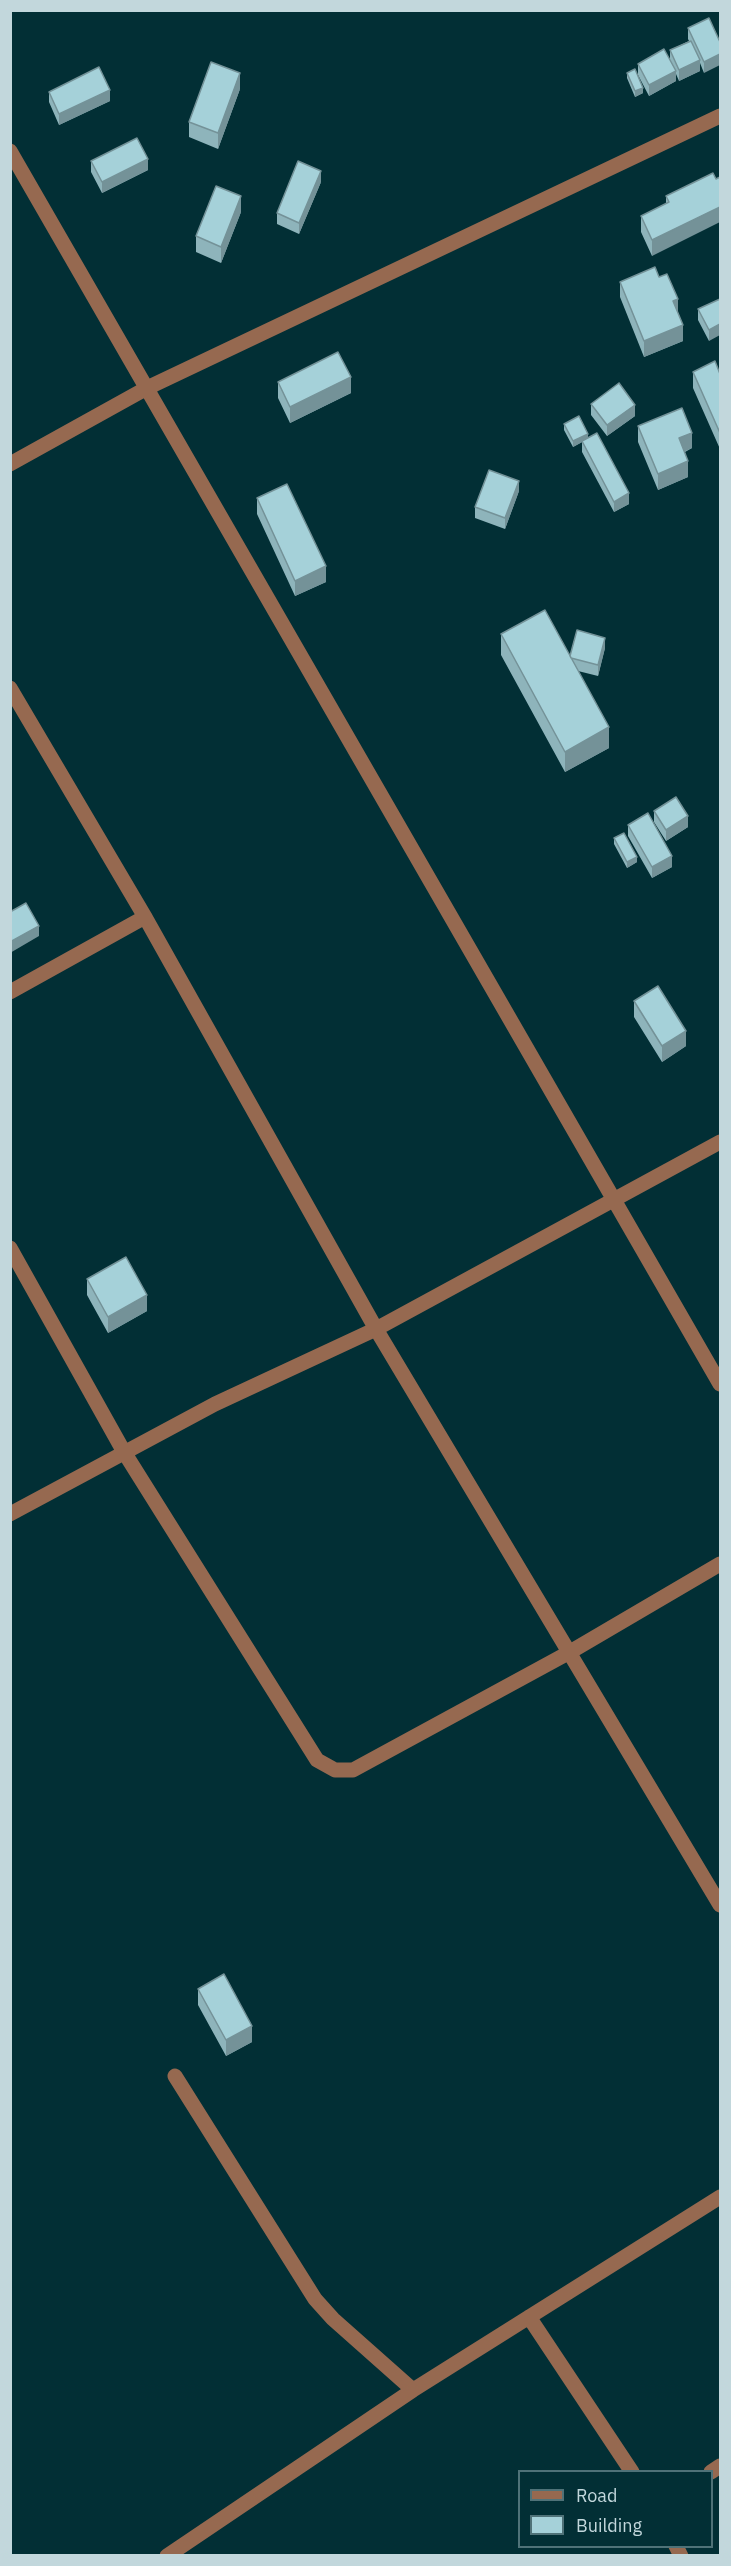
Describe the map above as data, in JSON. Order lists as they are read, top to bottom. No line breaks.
{"legend":["Road","Building"]}
